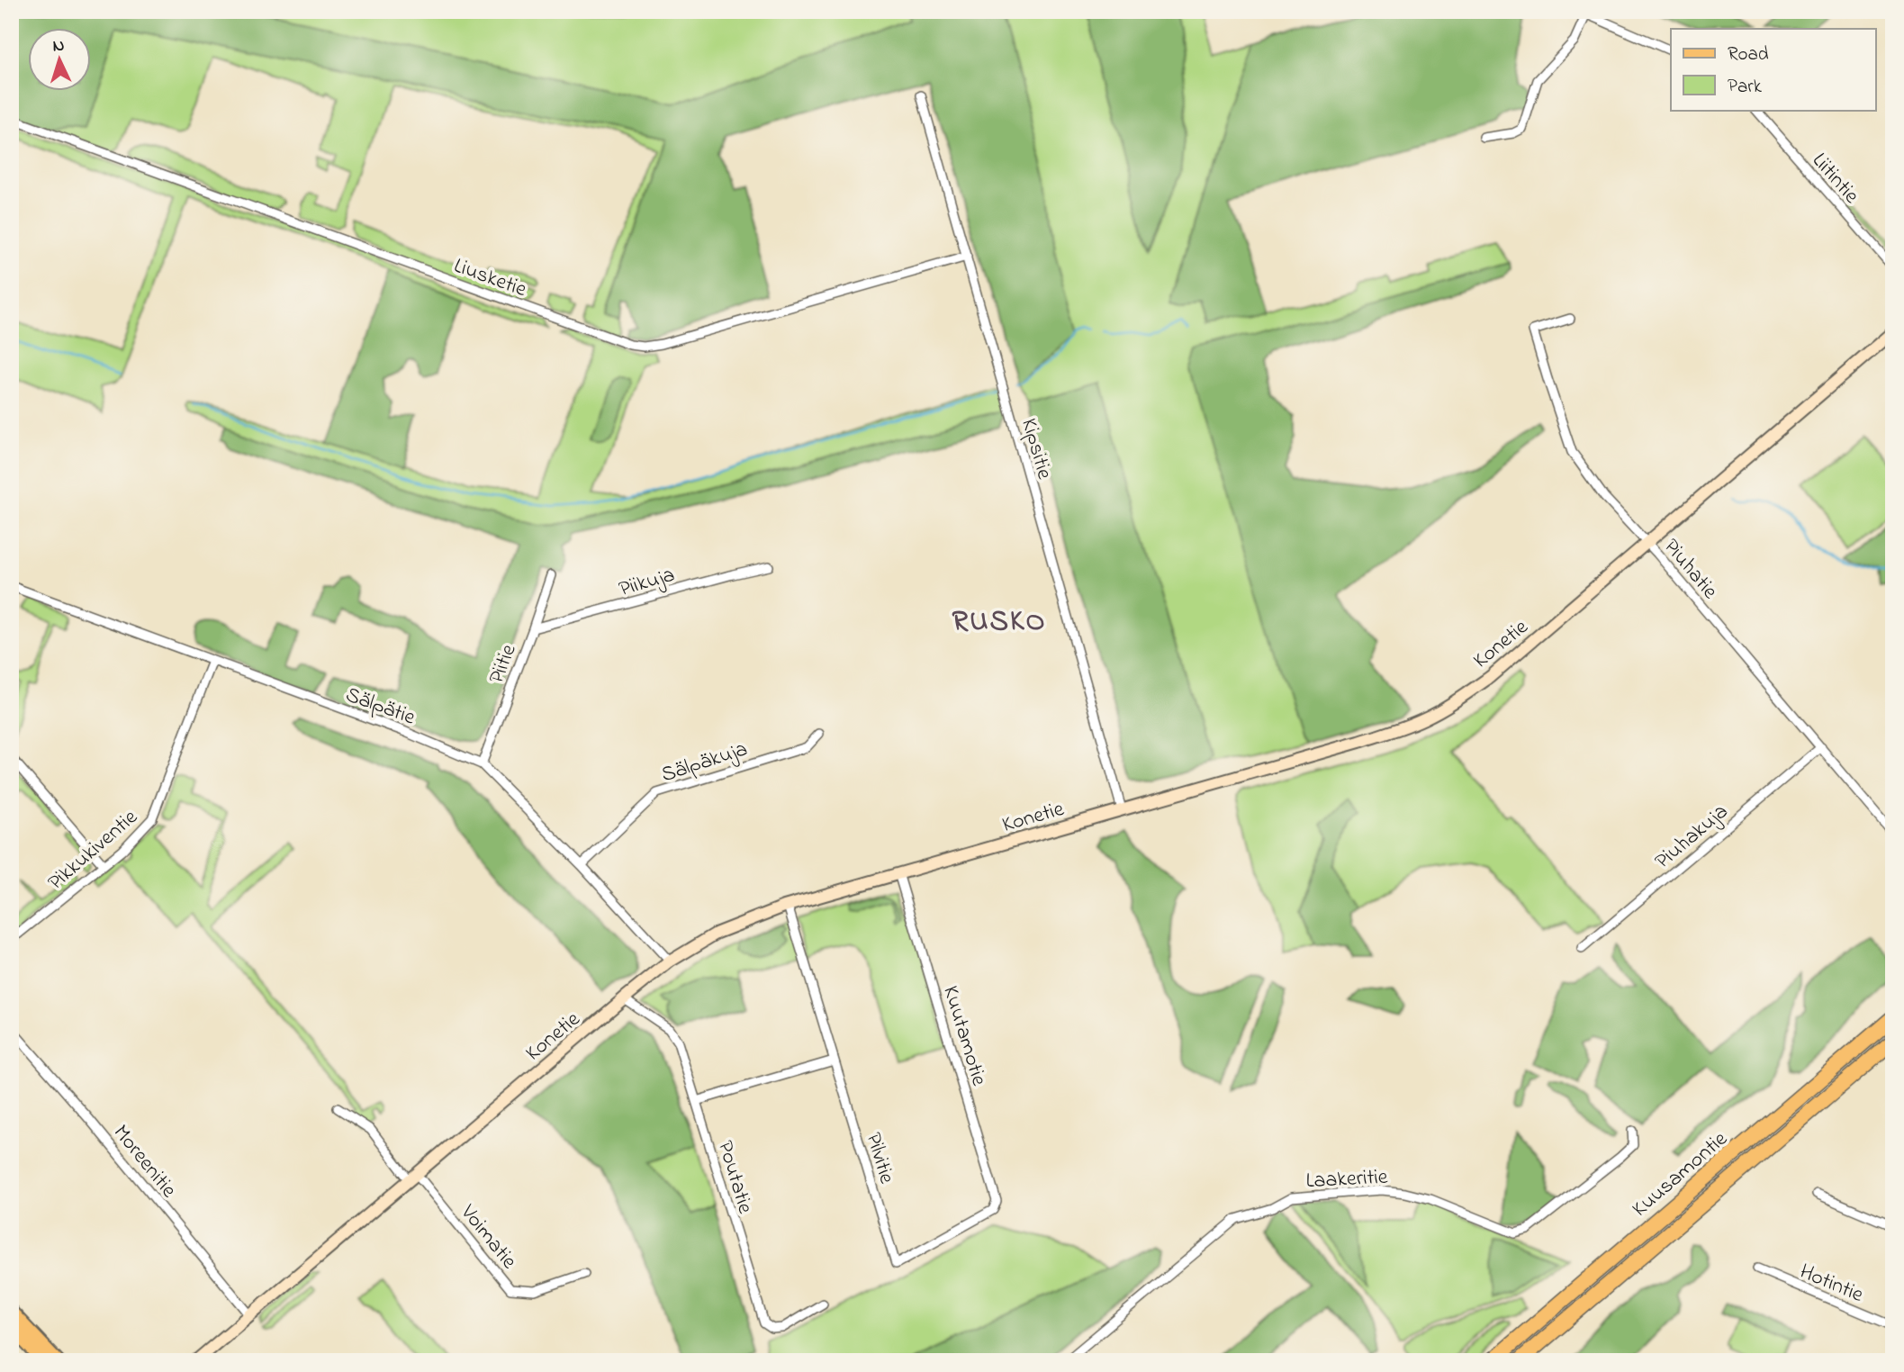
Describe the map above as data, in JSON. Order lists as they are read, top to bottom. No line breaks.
{"streets":{"highway":["Kuusamontie"],"street":["Liitintie","Liusketie","Kipsitie","Piuhatie","Piikuja","Konetie","Piitie","Sälpätie","Sälpäkuja","Piuhakuja","Pikkukiventie","Kuutamotie","Pilvitie","Moreenitie","Poutatie","Laakeritie","Voimatie","Hotintie"]},"crossings":[["Liusketie","Kipsitie"],["Kipsitie","Konetie"],["Piuhatie","Konetie"],["Piuhatie","Piuhakuja"],["Piikuja","Piitie"],["Konetie","Sälpätie"],["Konetie","Kuutamotie"],["Konetie","Pilvitie"],["Konetie","Moreenitie"],["Konetie","Poutatie"],["Konetie","Voimatie"],["Piitie","Sälpätie"],["Sälpätie","Sälpäkuja"],["Sälpätie","Pikkukiventie"],["Kuutamotie","Pilvitie"]],"districts":["RUSKO"],"legend":["Road","Park"],"north":"top"}
